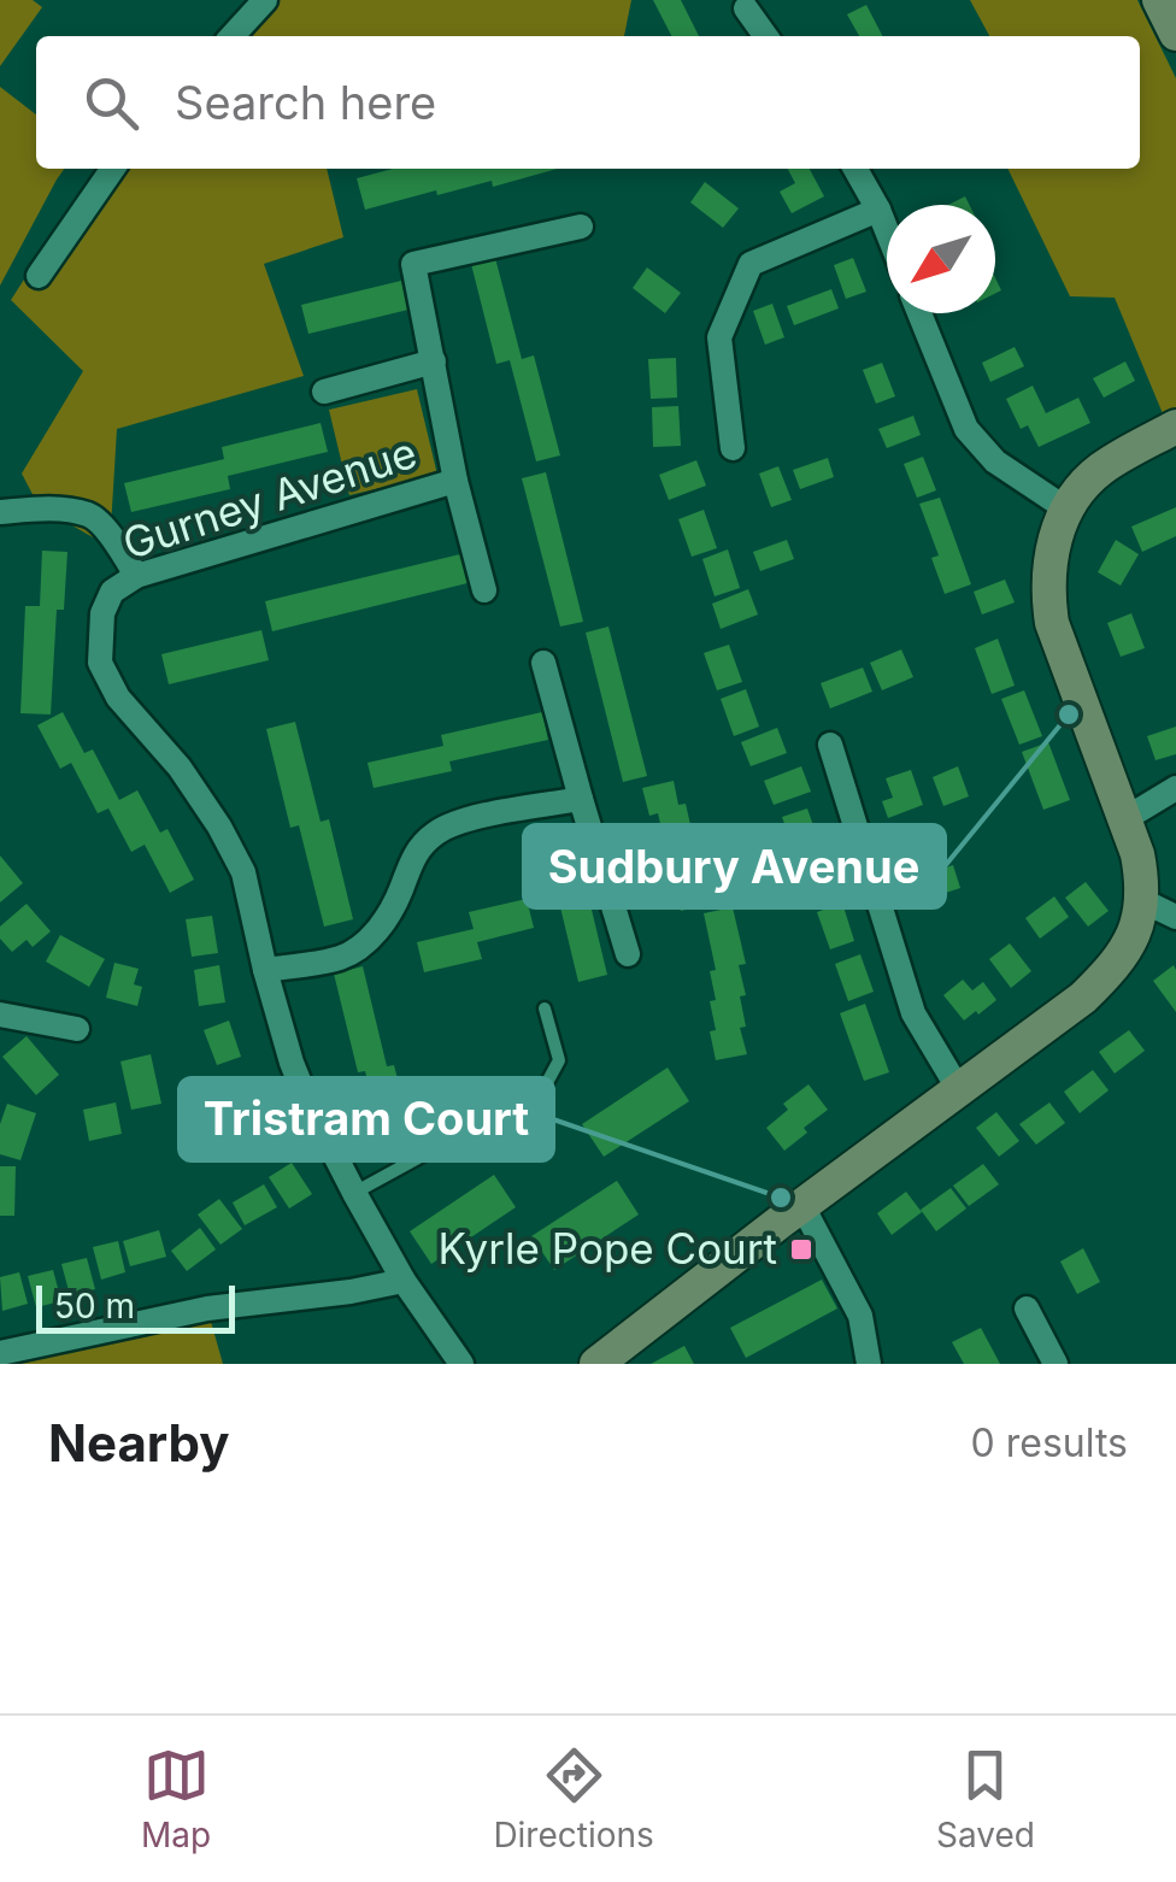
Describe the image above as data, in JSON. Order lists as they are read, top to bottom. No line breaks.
{"streets":{"street":["Gurney Avenue"]},"places":{"other":["Sudbury Avenue","Tristram Court"],"transit":["Kyrle Pope Court"]},"scale_bar":"50 m","north":"bottom left","page":{"search":"Search here","scale":"50 m","heading":["Nearby","0 results"],"nav":["Map","Directions","Saved"]}}
